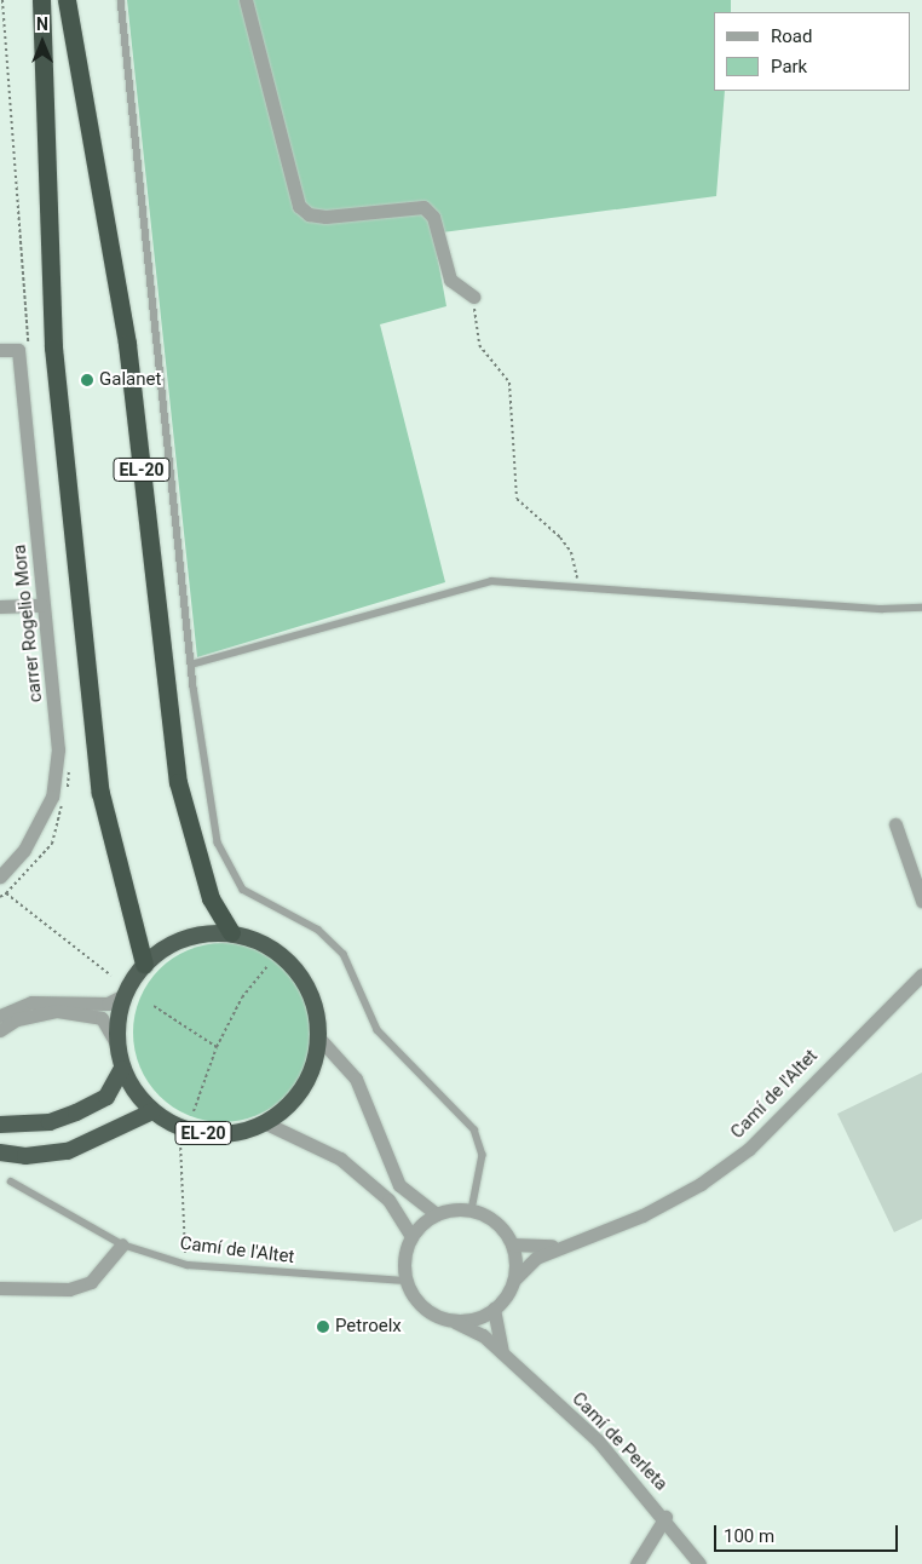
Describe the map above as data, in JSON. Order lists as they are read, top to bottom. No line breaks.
{"streets":{"highway":["EL-20"],"street":["carrer Rogelio Mora","Camí de l'Altet","Camí de Perleta"]},"crossings":[["Camí de l'Altet","Camí de Perleta"]],"places":["Galanet","Petroelx"],"legend":["Road","Park"],"scale_bar":"100 m","north":"top"}
